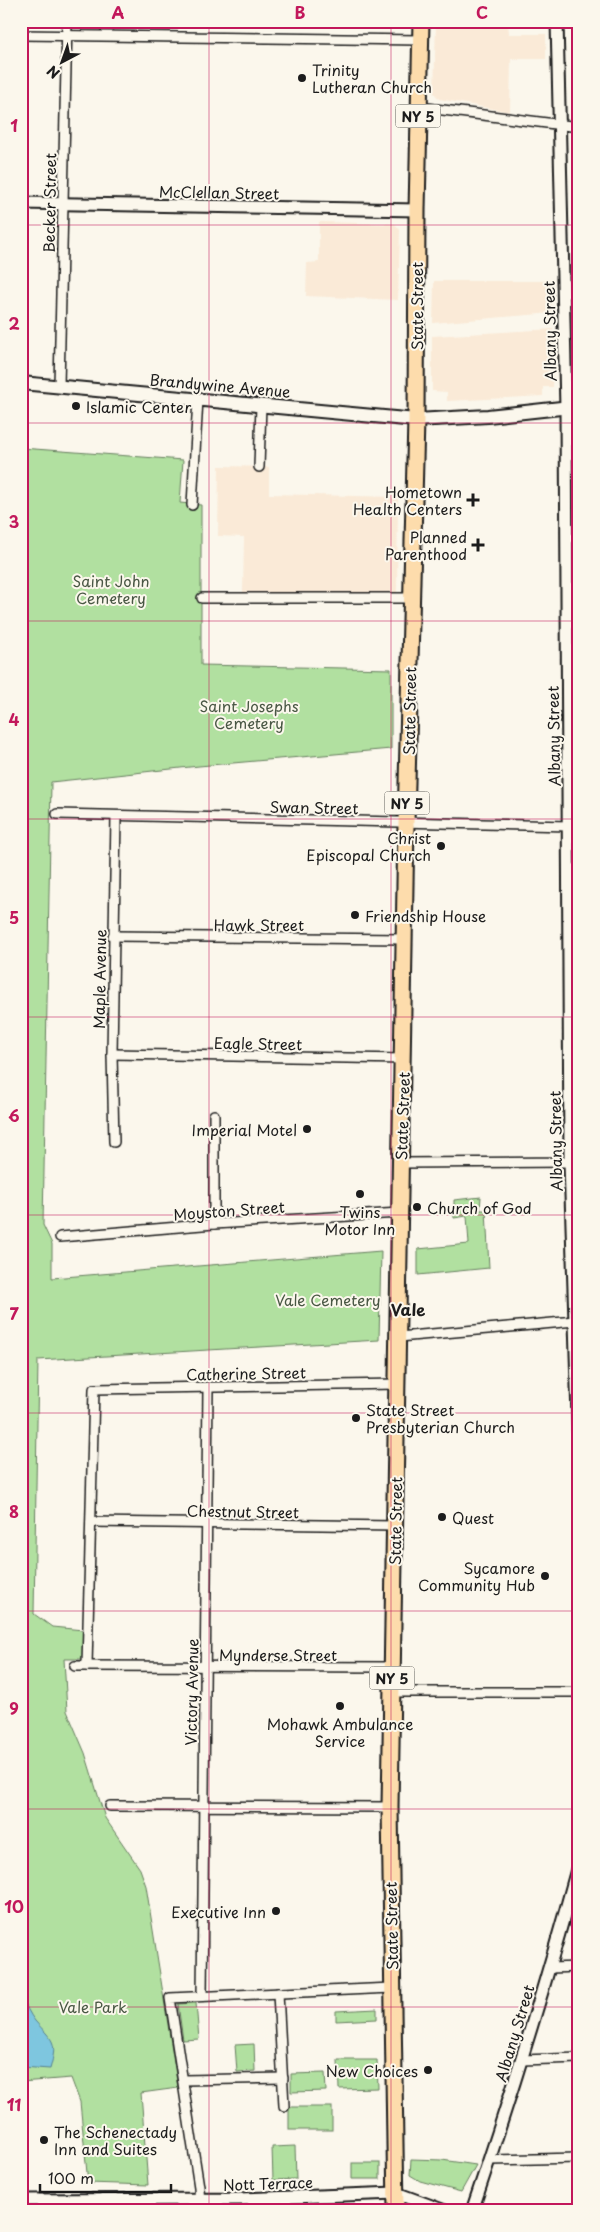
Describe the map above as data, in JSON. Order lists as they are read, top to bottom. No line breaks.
{"streets":{"main road":["NY 5","State Street","Brandywine Avenue"],"street":["McClellan Street","Becker Street","Albany Street","Swan Street","Hawk Street","Maple Avenue","Eagle Street","Moyston Street","Catherine Street","Chestnut Street","Mynderse Street","Victory Avenue","Nott Terrace"]},"crossings":[["McClellan Street","Becker Street"],["McClellan Street","State Street"],["Becker Street","Brandywine Avenue"],["State Street","Brandywine Avenue"],["State Street","Swan Street"],["State Street","Hawk Street"],["State Street","Eagle Street"],["State Street","Moyston Street"],["State Street","Catherine Street"],["State Street","Chestnut Street"],["State Street","Mynderse Street"],["State Street","Nott Terrace"],["Albany Street","Brandywine Avenue"],["Albany Street","Swan Street"],["Swan Street","Maple Avenue"],["Hawk Street","Maple Avenue"],["Maple Avenue","Eagle Street"],["Catherine Street","Chestnut Street"],["Catherine Street","Victory Avenue"],["Chestnut Street","Victory Avenue"],["Mynderse Street","Victory Avenue"]],"districts":["Vale"],"parks":["Saint John Cemetery","Saint Josephs Cemetery","Vale Cemetery","Vale Park"],"places":{"other":["Trinity Lutheran Church","Islamic Center","Christ Episcopal Church","Friendship House","Imperial Motel","Twins Motor Inn","Church of God","State Street Presbyterian Church","Quest","Sycamore Community Hub","Mohawk Ambulance Service","Executive Inn","New Choices","The Schenectady Inn and Suites"],"health":["Hometown Health Centers","Planned Parenthood"]},"scale_bar":"100 m","north":"bottom left","grid":{"columns":["A","B","C"],"rows":["1","2","3","4","5","6","7","8","9","10","11"]}}
